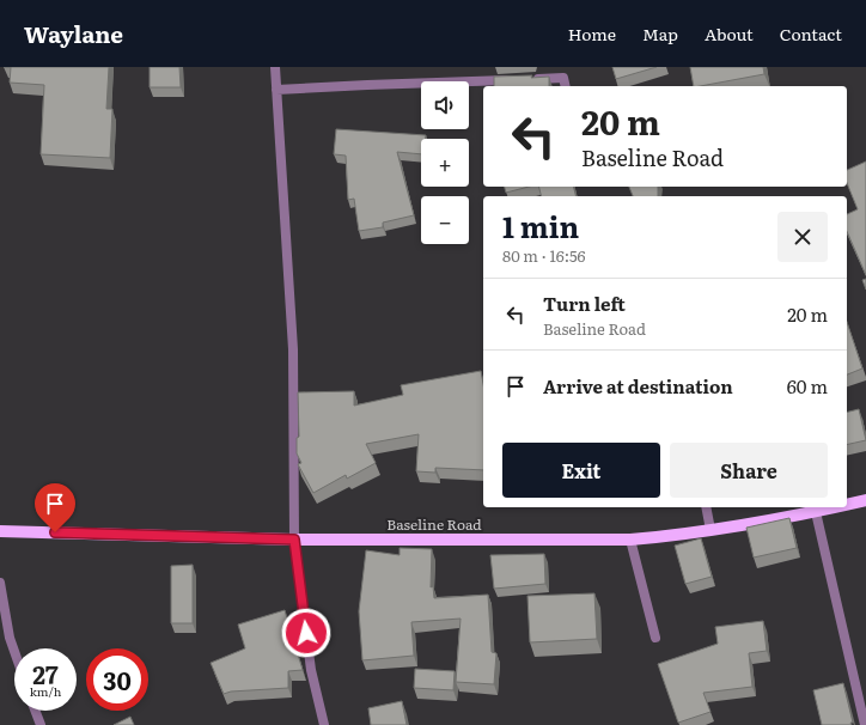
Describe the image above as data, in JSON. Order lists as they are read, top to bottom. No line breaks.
{"streets":{"main road":["Baseline Road"]},"page":{"header":"Waylane","nav":["Home","Map","About","Contact"],"map_buttons":["+","−"],"turn":["20 m","Baseline Road"],"heading":["1 min","80 m · 16:56"],"list":[{"name":"Turn left","note":"Baseline Road","value":"20 m"},{"name":"Arrive at destination","value":"60 m"}],"buttons":["Exit","Share"],"speed":"27 km/h","limit":"30"}}
